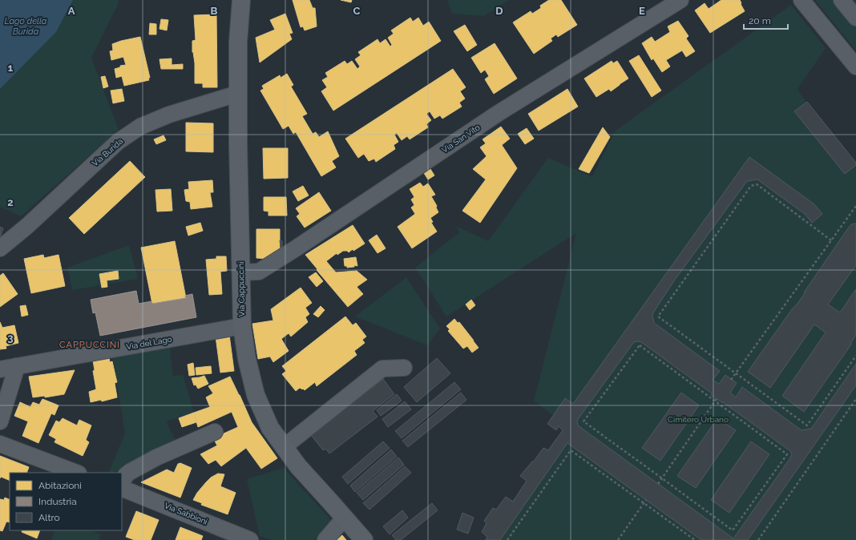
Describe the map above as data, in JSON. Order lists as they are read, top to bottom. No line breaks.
{"streets":{"main road":["Via Cappuccini"],"street":["Via San Vito","Via Burida","Via del Lago","Via Sabbioni"]},"crossings":[["Via San Vito","Via Cappuccini"],["Via Burida","Via Cappuccini"],["Via Cappuccini","Via del Lago"]],"districts":["CAPPUCCINI"],"water":["Lago della Burida"],"parks":["Cimitero Urbano"],"legend":["Abitazioni","Industria","Altro"],"scale_bar":"20 m","grid":{"columns":["A","B","C","D","E"],"rows":["1","2","3"]}}
